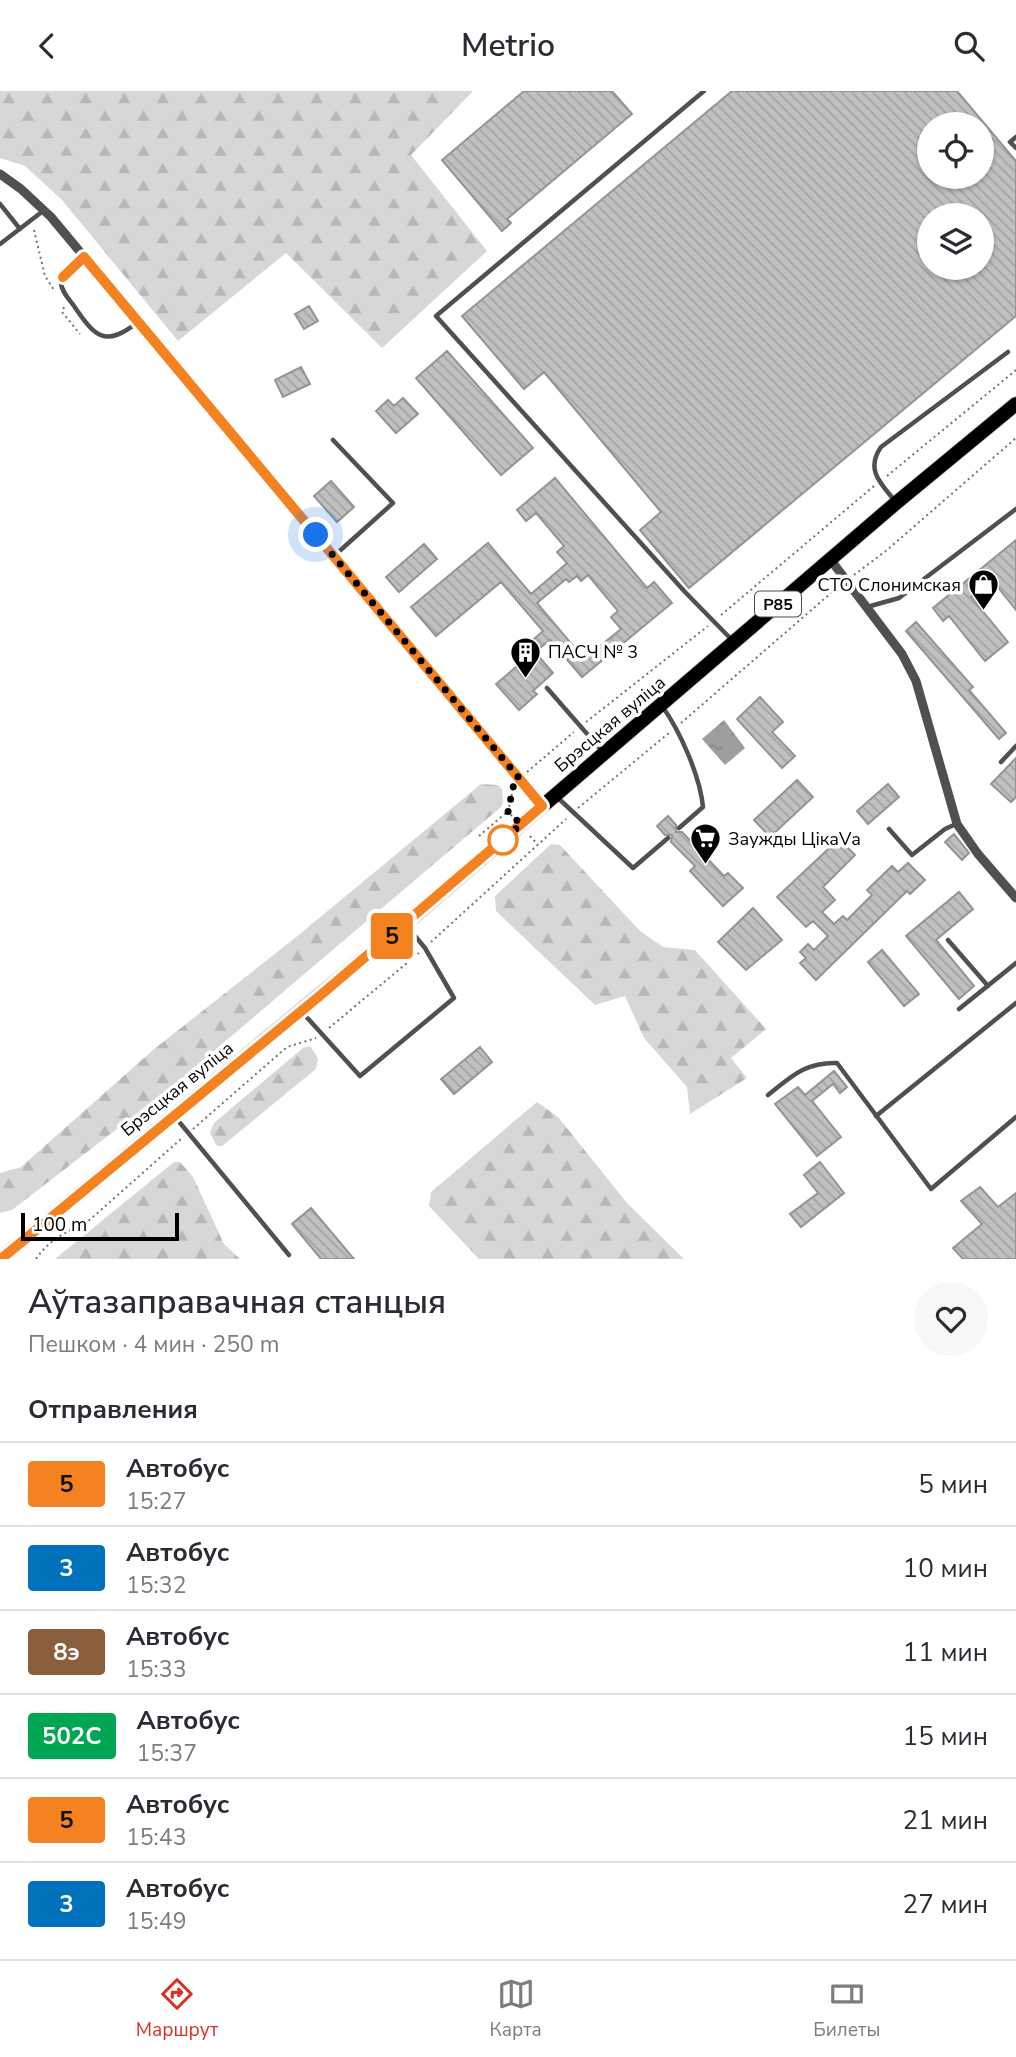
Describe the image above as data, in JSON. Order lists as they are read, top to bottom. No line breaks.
{"streets":{"main road":["Р85","Брэсцкая вуліца"]},"places":{"shop":["СТО Слонимская"],"building":["ПАСЧ № 3"],"supermarket":["Заужды ЦікаVа"]},"lines":["bus line 5"],"scale_bar":"100 m","page":{"header":"Metrio","on_map":"5","scale":"100 m","heading":[["Аўтазаправачная станцыя","Пешком · 4 мин · 250 m"],"Отправления"],"list":[{"mark":"5","name":"Автобус","note":"15:27","value":"5 мин"},{"mark":"3","name":"Автобус","note":"15:32","value":"10 мин"},{"mark":"8э","name":"Автобус","note":"15:33","value":"11 мин"},{"mark":"502С","name":"Автобус","note":"15:37","value":"15 мин"},{"mark":"5","name":"Автобус","note":"15:43","value":"21 мин"},{"mark":"3","name":"Автобус","note":"15:49","value":"27 мин"}],"tabs":["Маршрут","Карта","Билеты"]}}
